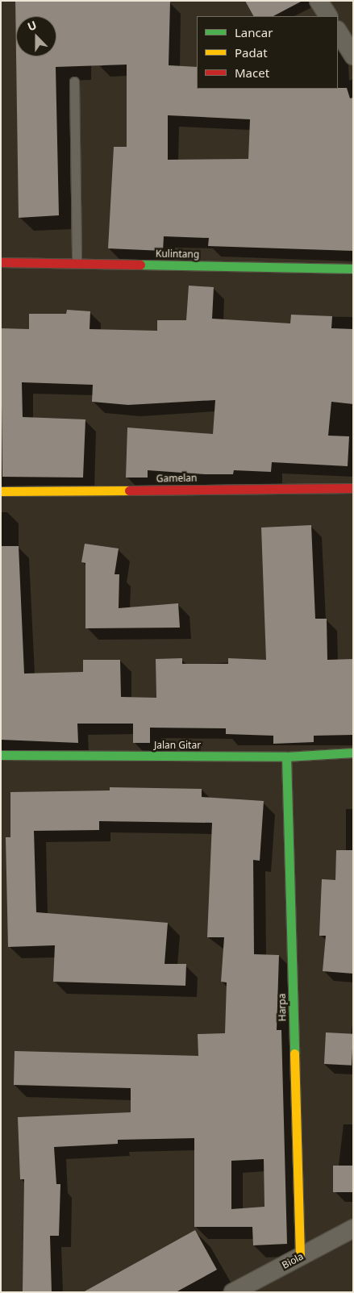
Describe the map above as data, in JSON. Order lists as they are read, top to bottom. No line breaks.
{"streets":{"street":["Kulintang","Gamelan","Jalan Gitar","Harpa","Biola"]},"crossings":[["Jalan Gitar","Harpa"],["Harpa","Biola"]],"legend":["Lancar","Padat","Macet"],"north":"top"}
